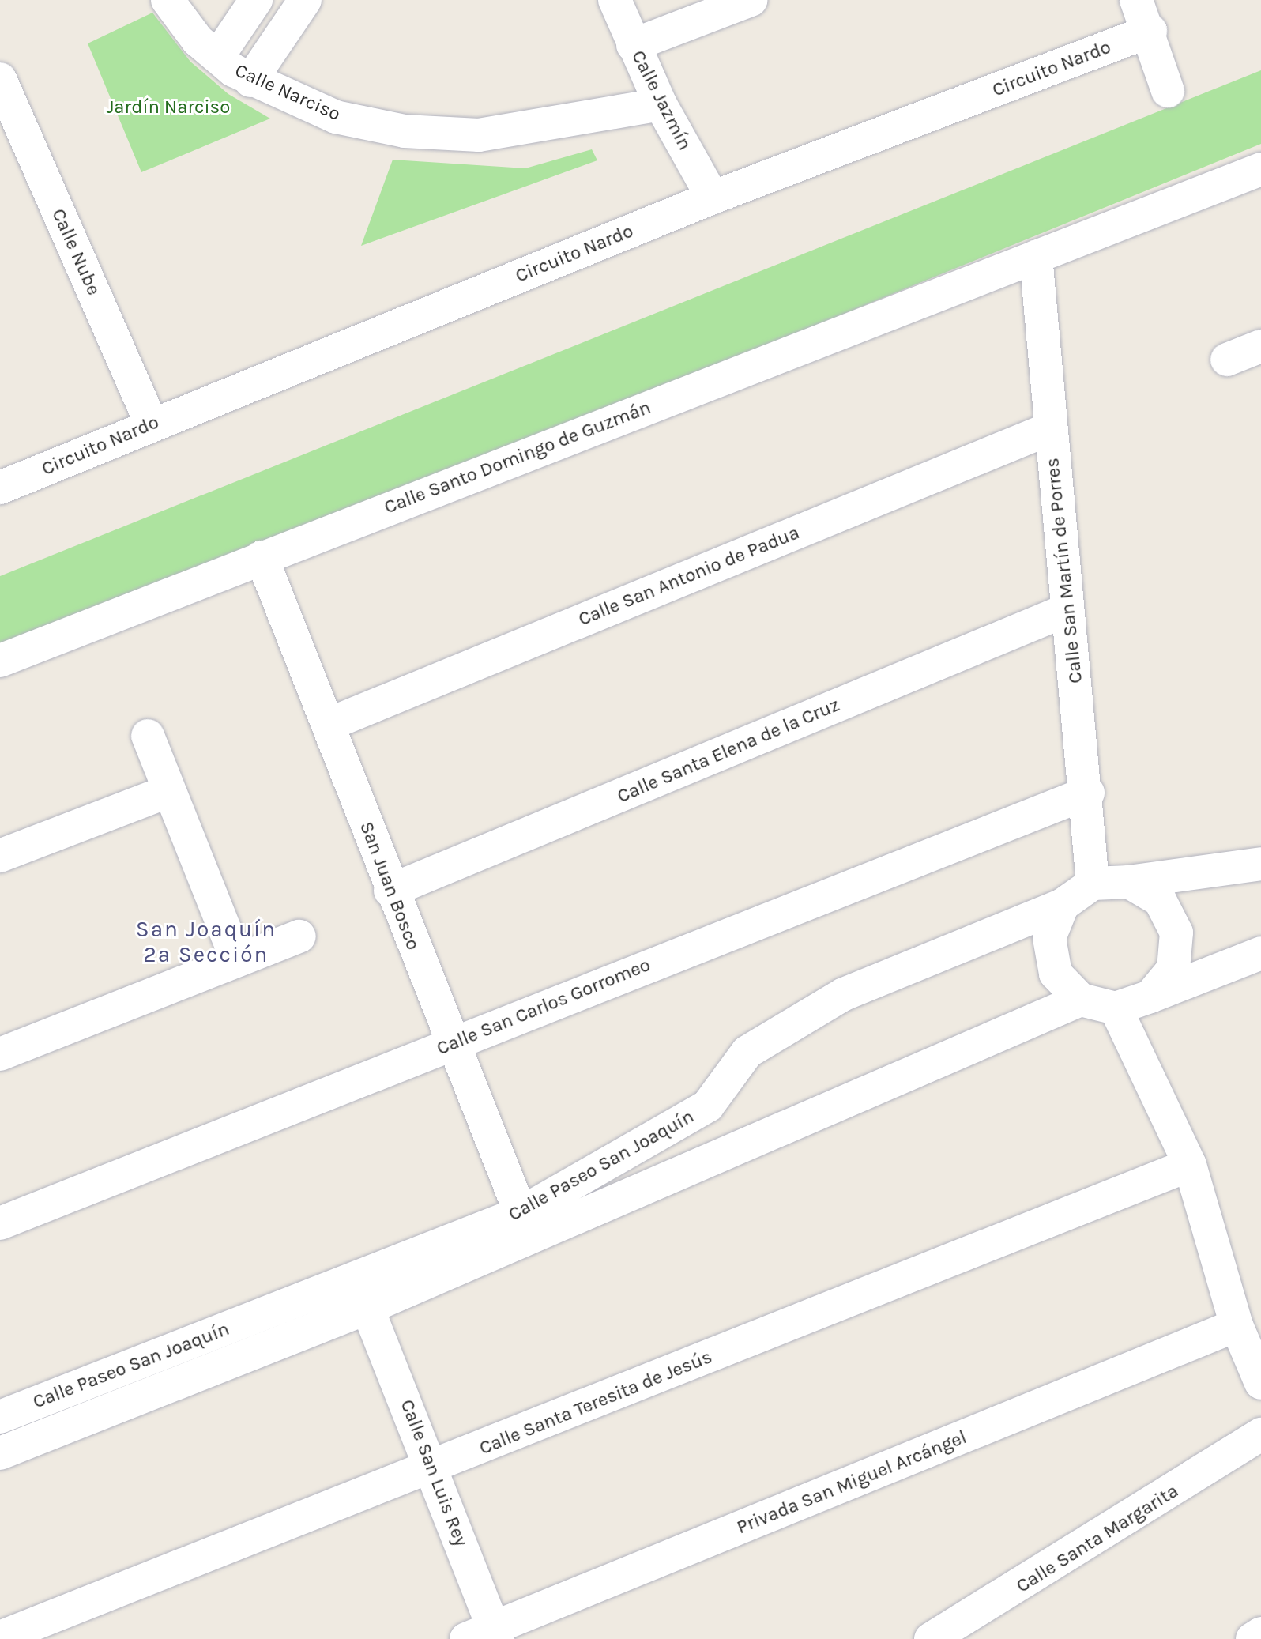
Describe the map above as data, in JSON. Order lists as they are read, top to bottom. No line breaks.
{"streets":{"street":["Circuito Nardo","Calle Narciso","Calle Jazmín","Calle Nube","Calle Santo Domingo de Guzmán","Calle San Martín de Porres","Calle San Antonio de Padua","Calle Santa Elena de la Cruz","San Juan Bosco","Calle San Carlos Gorromeo","Calle Paseo San Joaquín","Calle Santa Teresita de Jesús","Calle San Luis Rey","Privada San Miguel Arcángel","Calle Santa Margarita"]},"crossings":[["Circuito Nardo","Calle Jazmín"],["Circuito Nardo","Calle Nube"],["Calle Narciso","Calle Jazmín"],["Calle Santo Domingo de Guzmán","Calle San Martín de Porres"],["Calle Santo Domingo de Guzmán","San Juan Bosco"],["Calle San Martín de Porres","Calle San Antonio de Padua"],["Calle San Martín de Porres","Calle Santa Elena de la Cruz"],["Calle San Martín de Porres","Calle San Carlos Gorromeo"],["Calle San Martín de Porres","Calle Paseo San Joaquín"],["Calle San Antonio de Padua","San Juan Bosco"],["Calle Santa Elena de la Cruz","San Juan Bosco"],["San Juan Bosco","Calle San Carlos Gorromeo"],["San Juan Bosco","Calle Paseo San Joaquín"],["Calle Paseo San Joaquín","Calle San Luis Rey"],["Calle Santa Teresita de Jesús","Calle San Luis Rey"],["Calle San Luis Rey","Privada San Miguel Arcángel"]],"districts":["San Joaquín 2ª Sección"],"parks":["Jardín Narciso"]}
